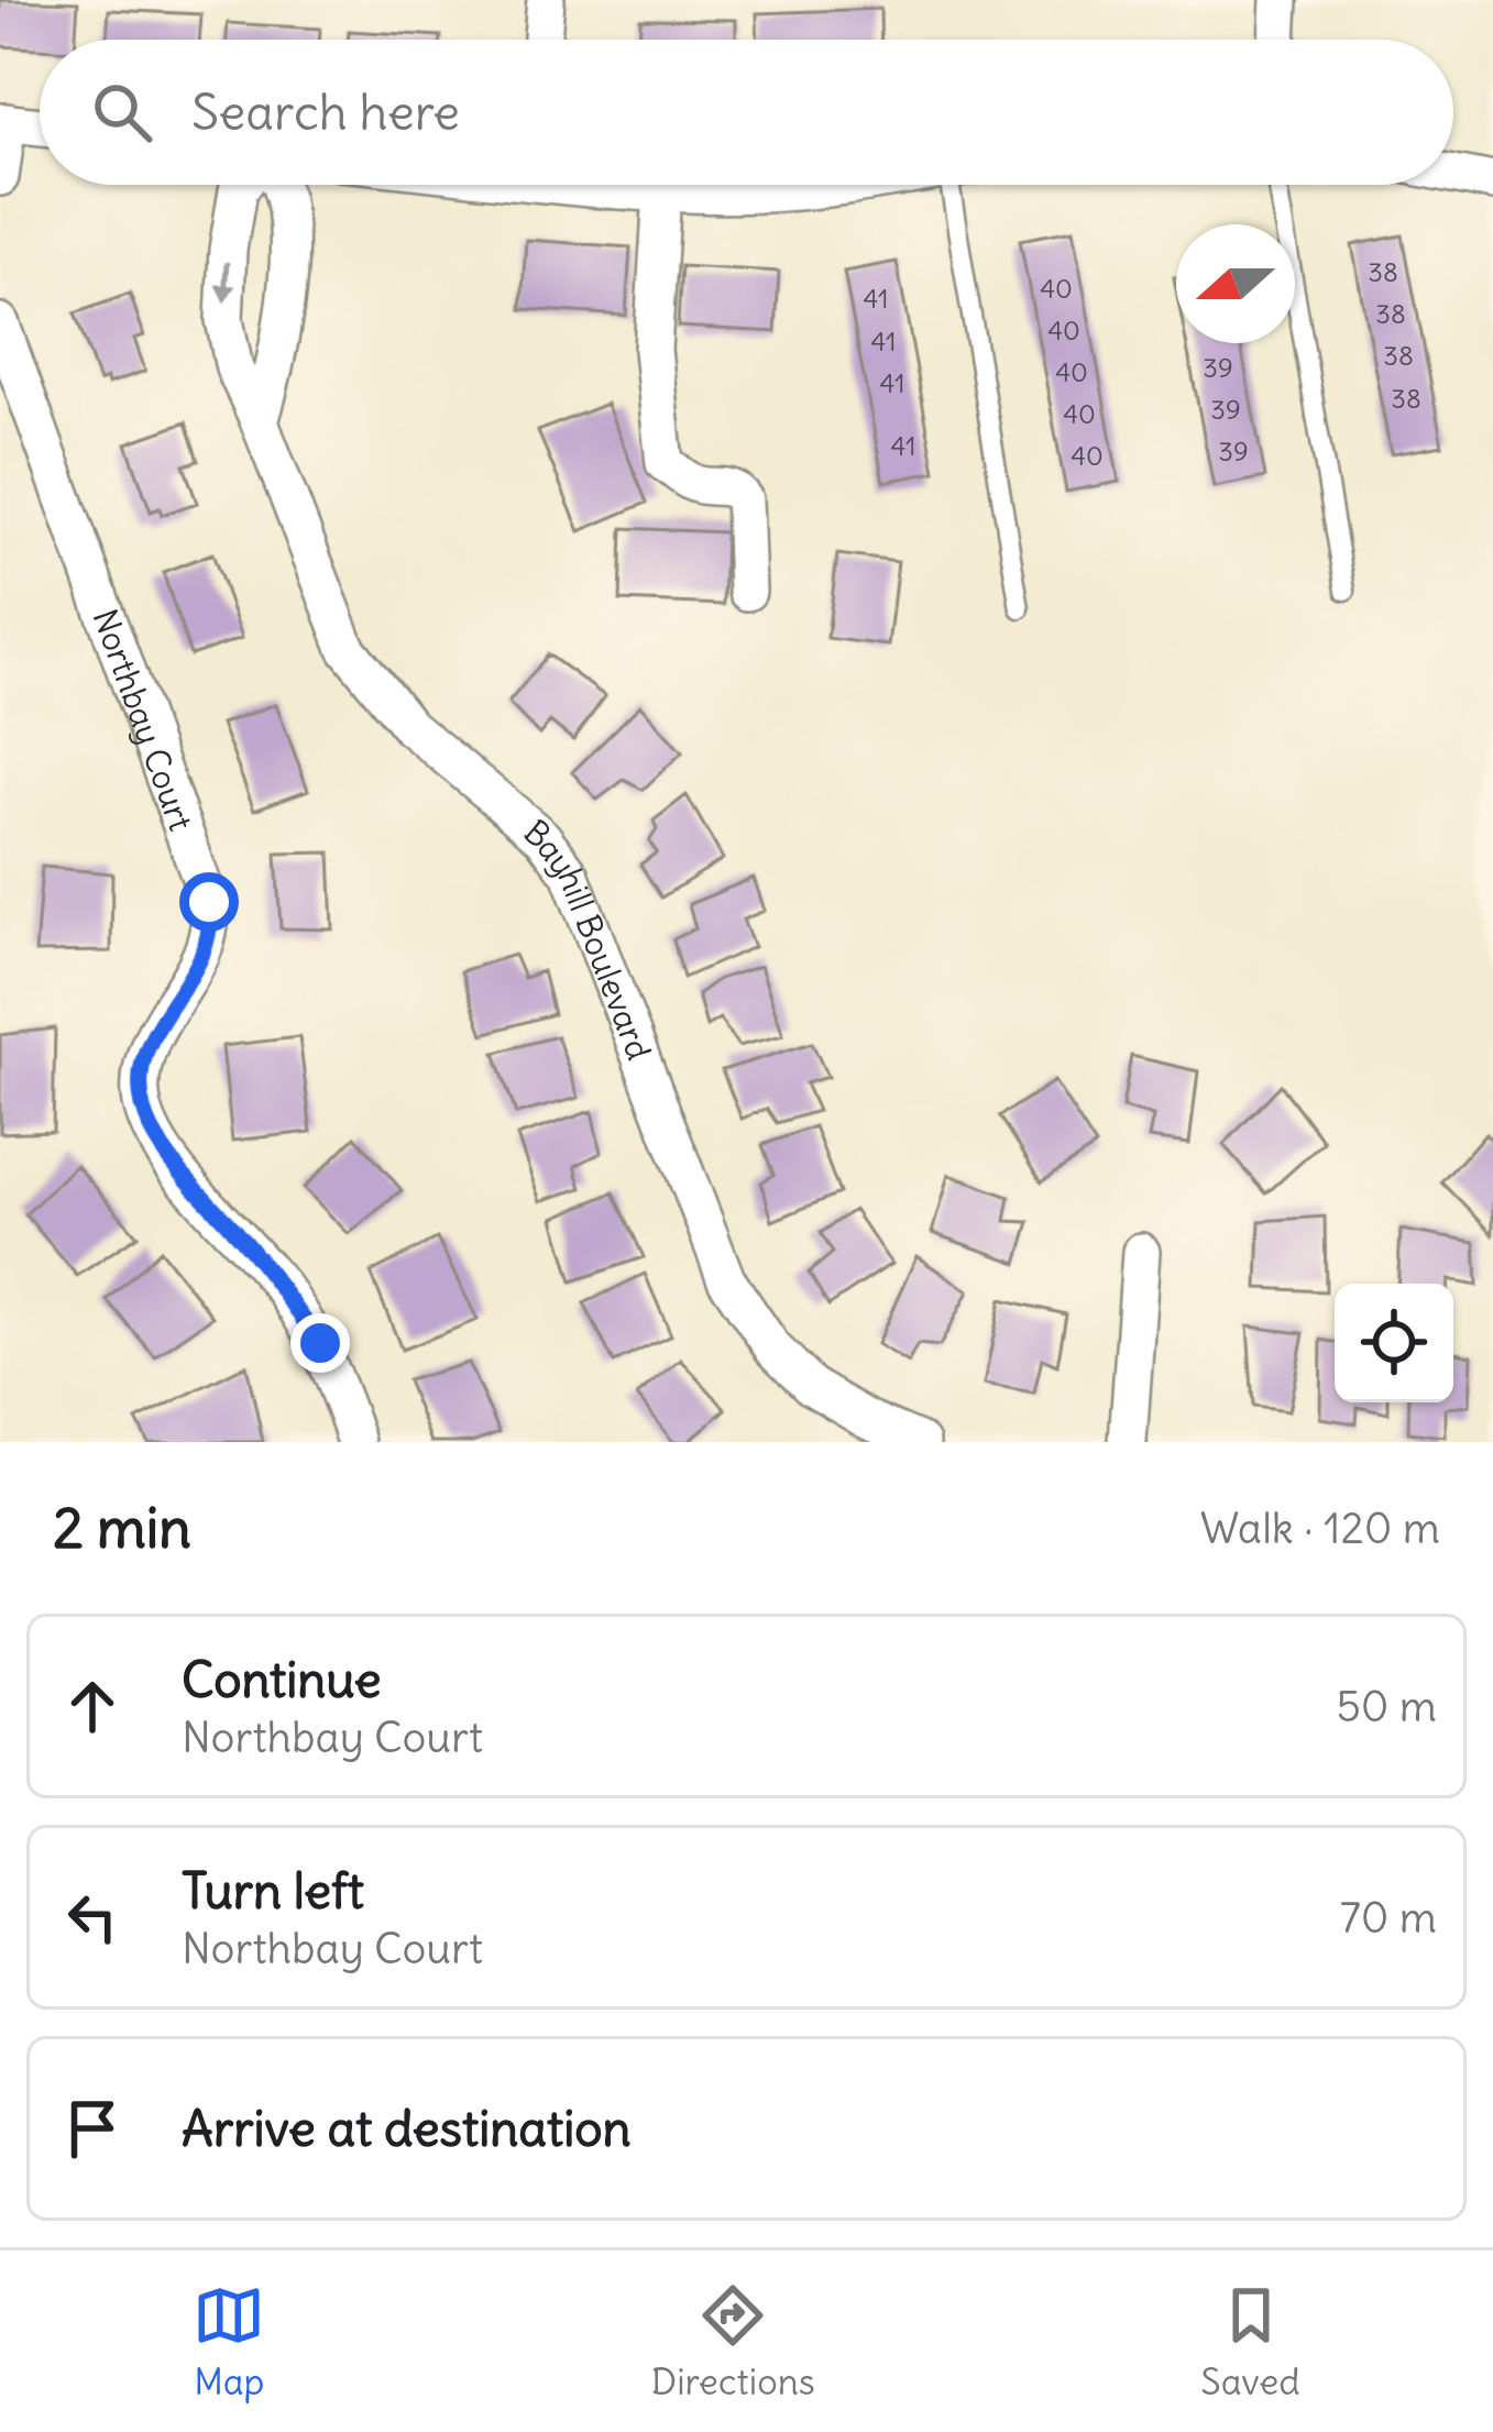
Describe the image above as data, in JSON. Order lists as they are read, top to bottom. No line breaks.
{"streets":{"street":["Northbay Court","Bayhill Boulevard"]},"house_numbers":["38","40","41","38","40","41","38","39","40","41","38","39","40","41","39","40"],"north":"left","page":{"search":"Search here","heading":["2 min","Walk · 120 m"],"list":[["Continue","Northbay Court","50 m"],["Turn left","Northbay Court","70 m"],"Arrive at destination"],"nav":["Map","Directions","Saved"]}}
